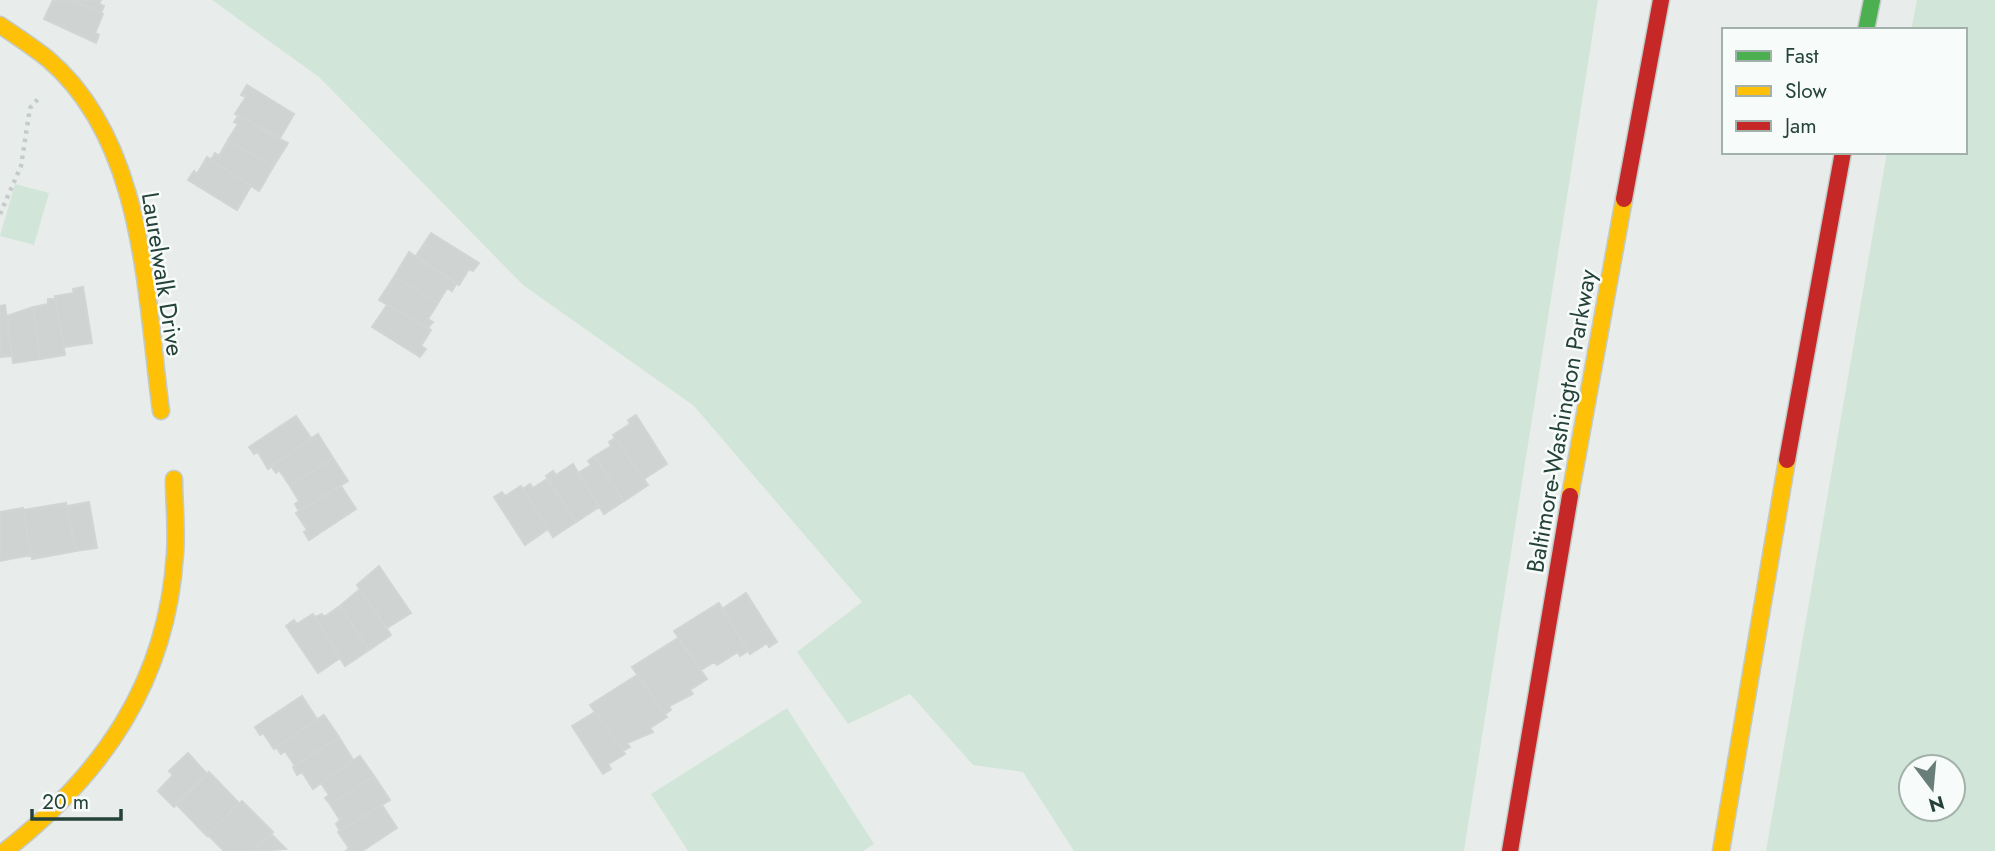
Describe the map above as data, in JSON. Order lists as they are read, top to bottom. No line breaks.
{"streets":{"main road":["Laurelwalk Drive","Baltimore-Washington Parkway"]},"legend":["Fast","Slow","Jam"],"scale_bar":"20 m","north":"bottom"}
